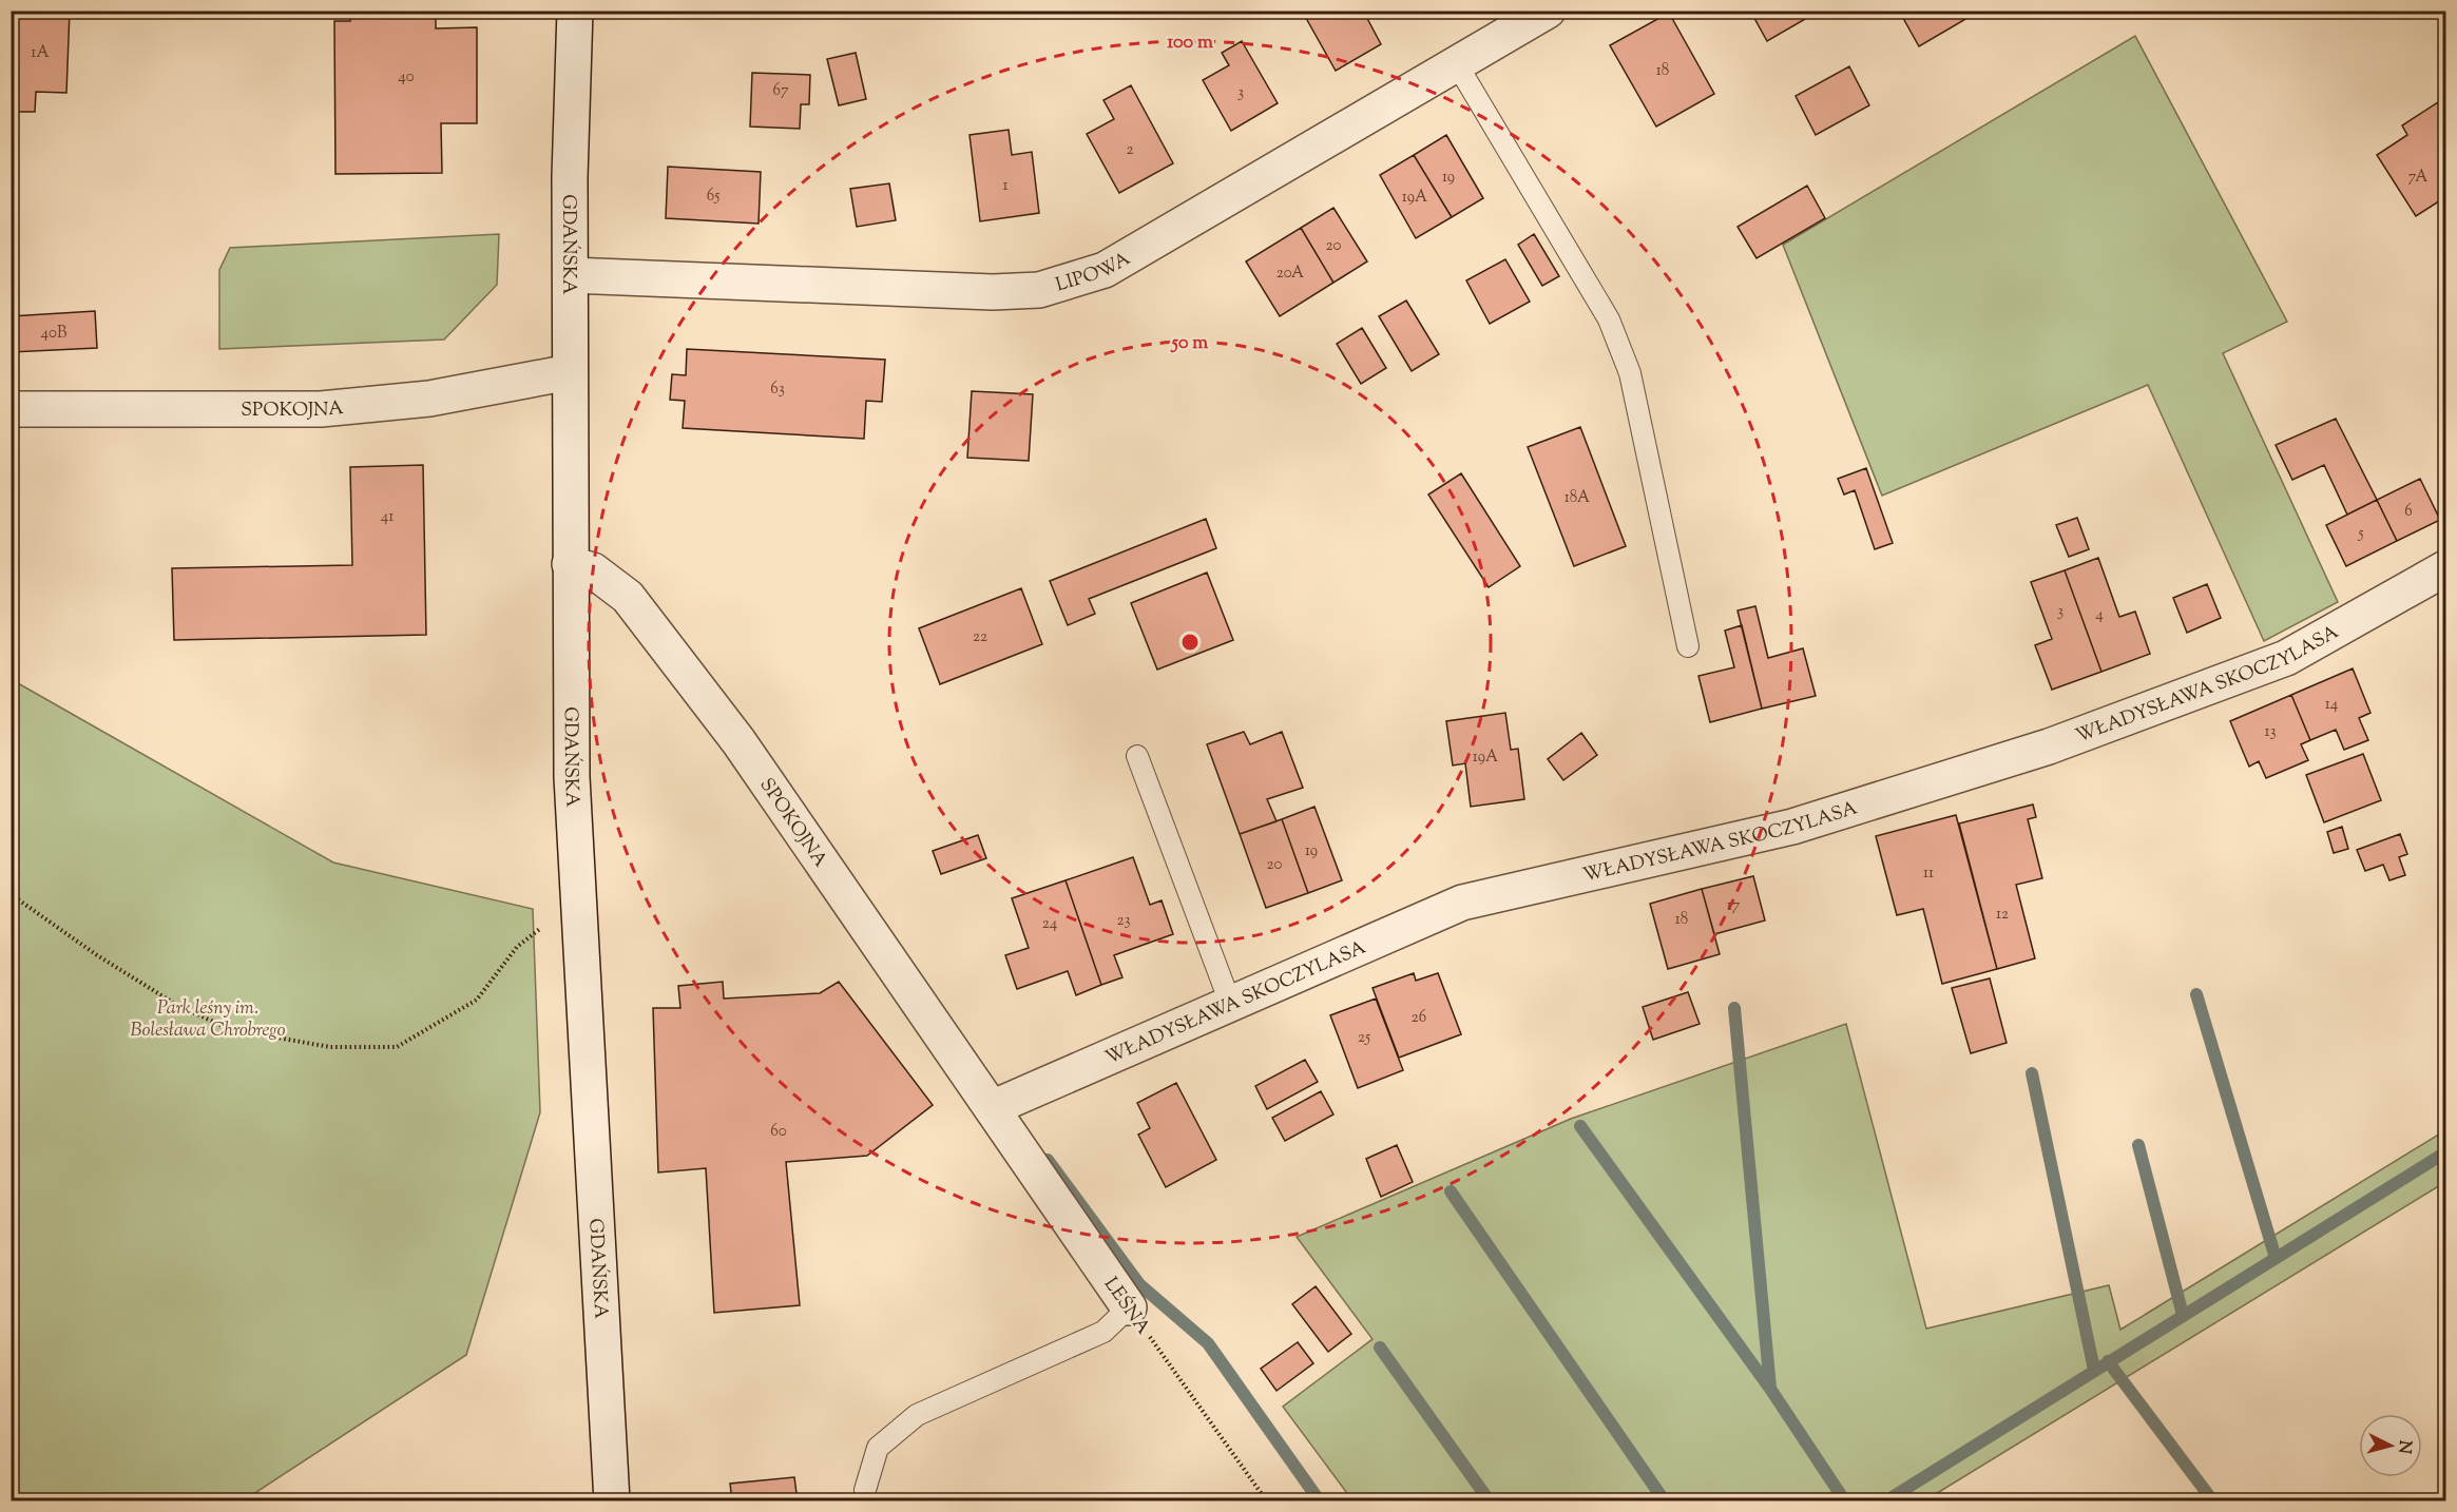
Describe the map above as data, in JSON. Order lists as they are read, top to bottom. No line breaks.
{"streets":{"street":["GDAŃSKA","LIPOWA","SPOKOJNA","WŁADYSŁAWA SKOCZYLASA","LEŚNA"]},"crossings":[["GDAŃSKA","LIPOWA"],["GDAŃSKA","SPOKOJNA"],["SPOKOJNA","WŁADYSŁAWA SKOCZYLASA"],["SPOKOJNA","LEŚNA"],["WŁADYSŁAWA SKOCZYLASA","LEŚNA"]],"parks":["Park leśny im. Bolesława Chrobrego"],"house_numbers":["1A","18","40","67","3","2","19","7A","1","65","19A","20","20A","40B","63","18A","6","41","5","3","4","22","14","13","19A","19","20","11","17","12","18","23","24","26","25","60"],"north":"right","rings":["100 m","50 m"]}
